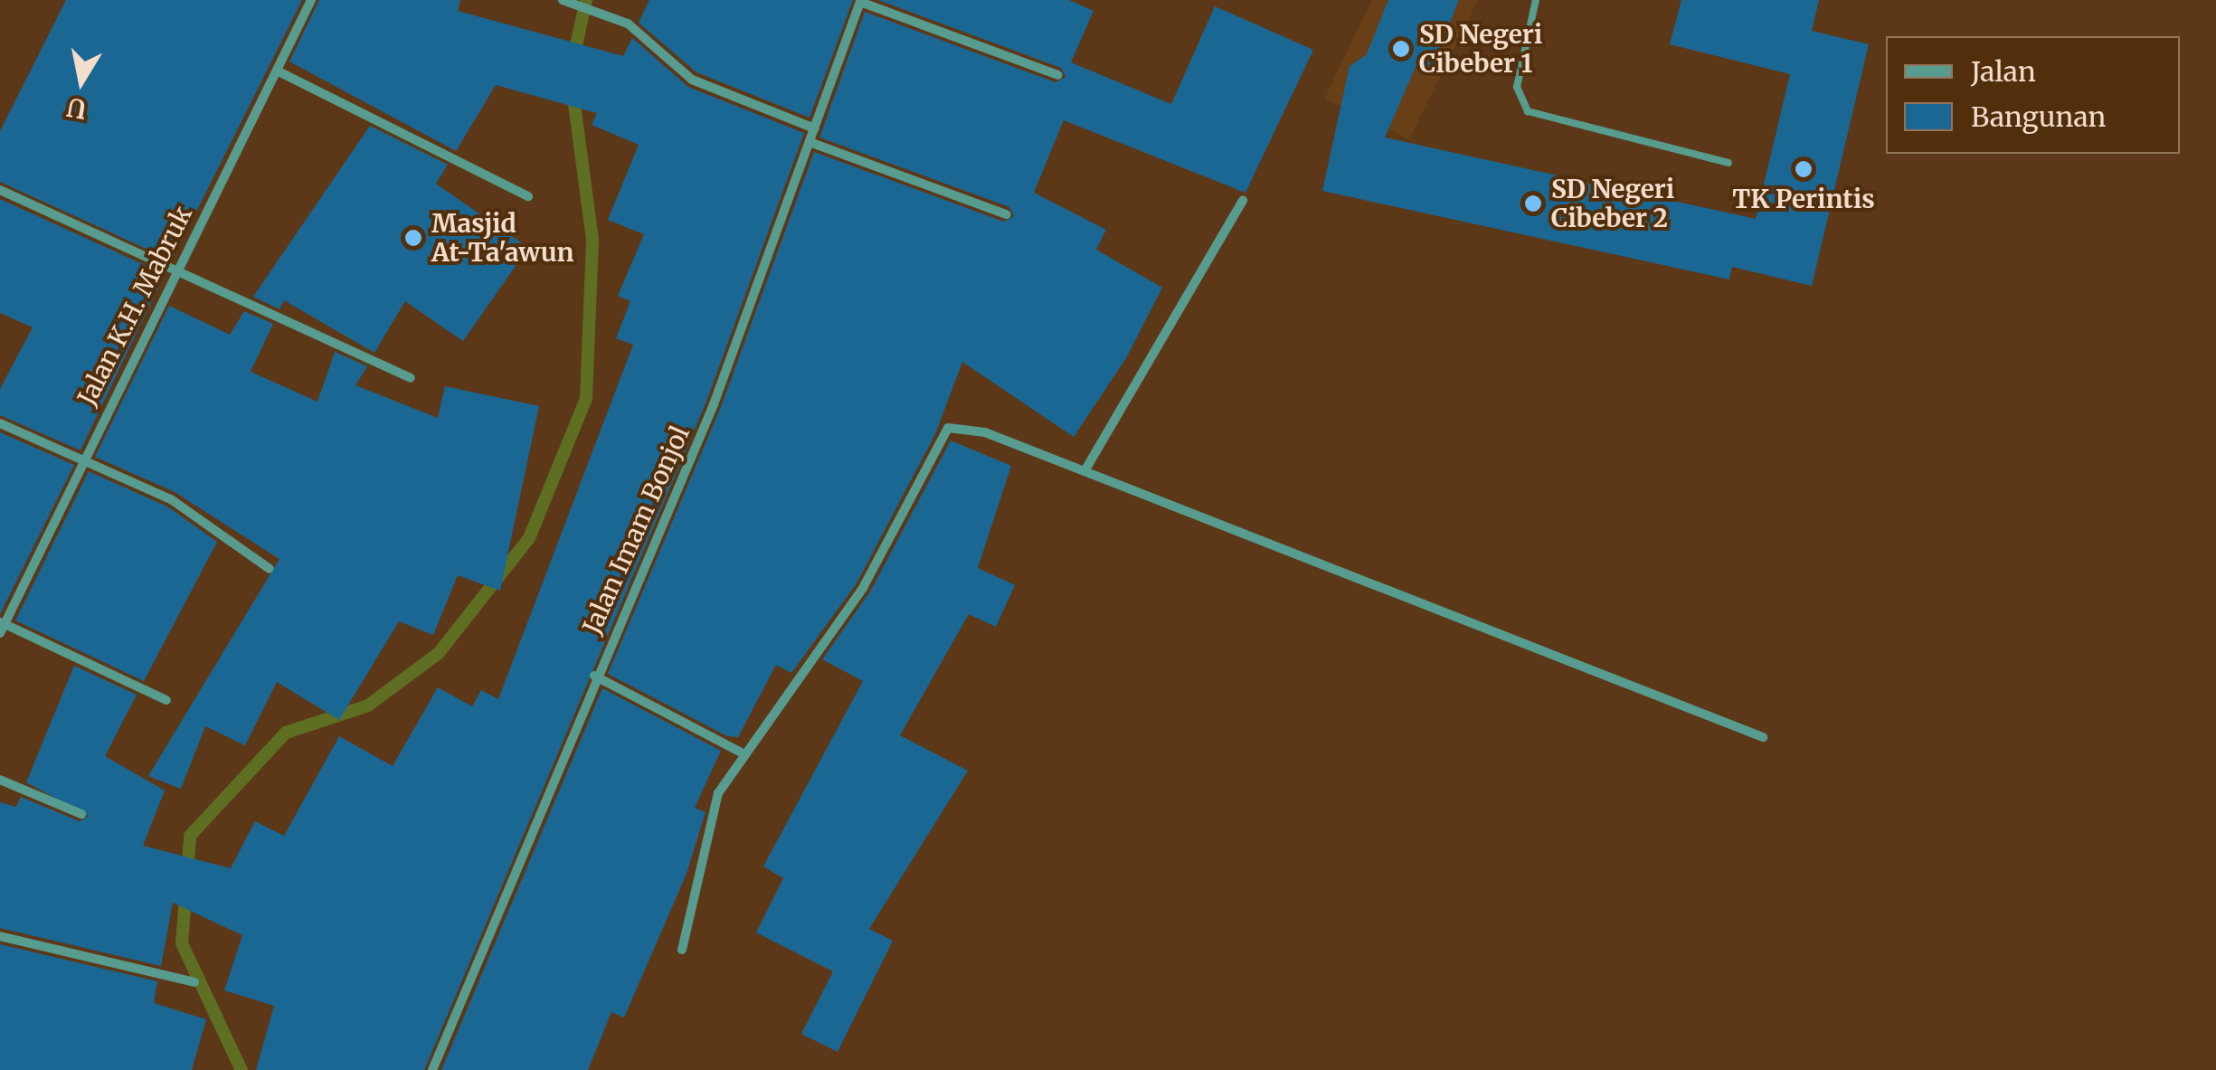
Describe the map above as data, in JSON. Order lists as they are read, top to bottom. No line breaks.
{"streets":{"street":["Jalan K.H. Mabruk","Jalan Imam Bonjol"]},"places":["SD Negeri Cibeber 1","TK Perintis","SD Negeri Cibeber 2","Masjid At-Ta'awun"],"legend":["Jalan","Bangunan"],"north":"bottom"}
